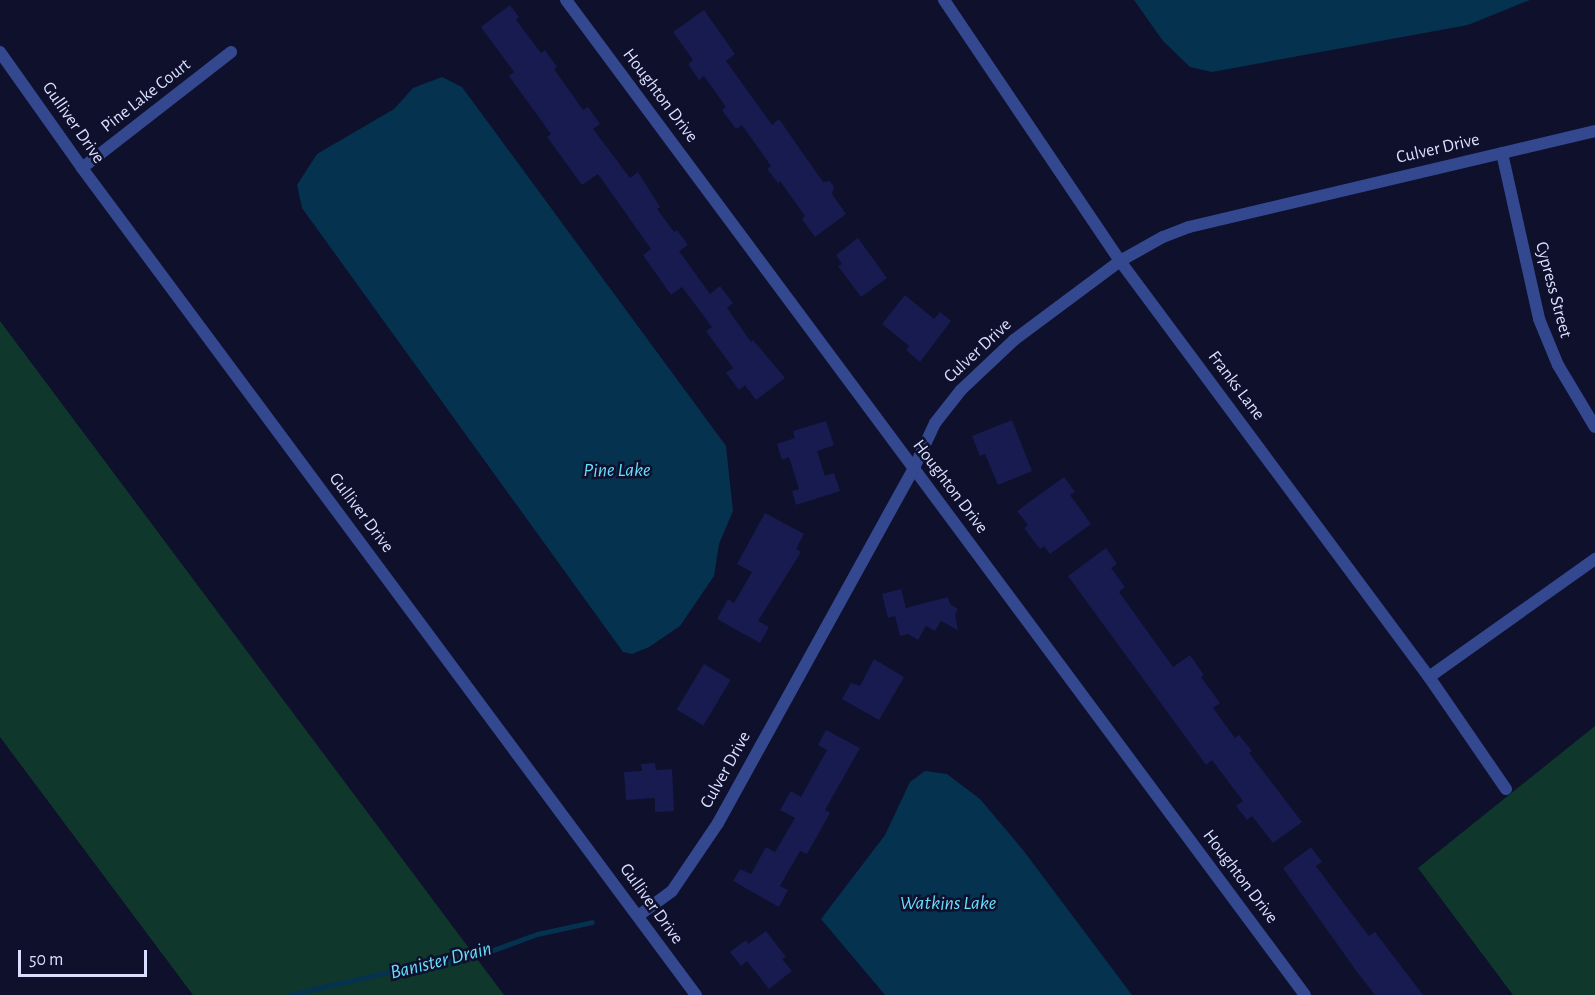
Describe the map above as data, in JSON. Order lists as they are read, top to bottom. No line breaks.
{"streets":{"street":["Pine Lake Court","Houghton Drive","Gulliver Drive","Culver Drive","Cypress Street","Franks Lane"]},"crossings":[["Pine Lake Court","Gulliver Drive"],["Houghton Drive","Culver Drive"],["Gulliver Drive","Culver Drive"],["Culver Drive","Cypress Street"],["Culver Drive","Franks Lane"]],"water":["Pine Lake","Watkins Lake","Banister Drain"],"scale_bar":"50 m"}
